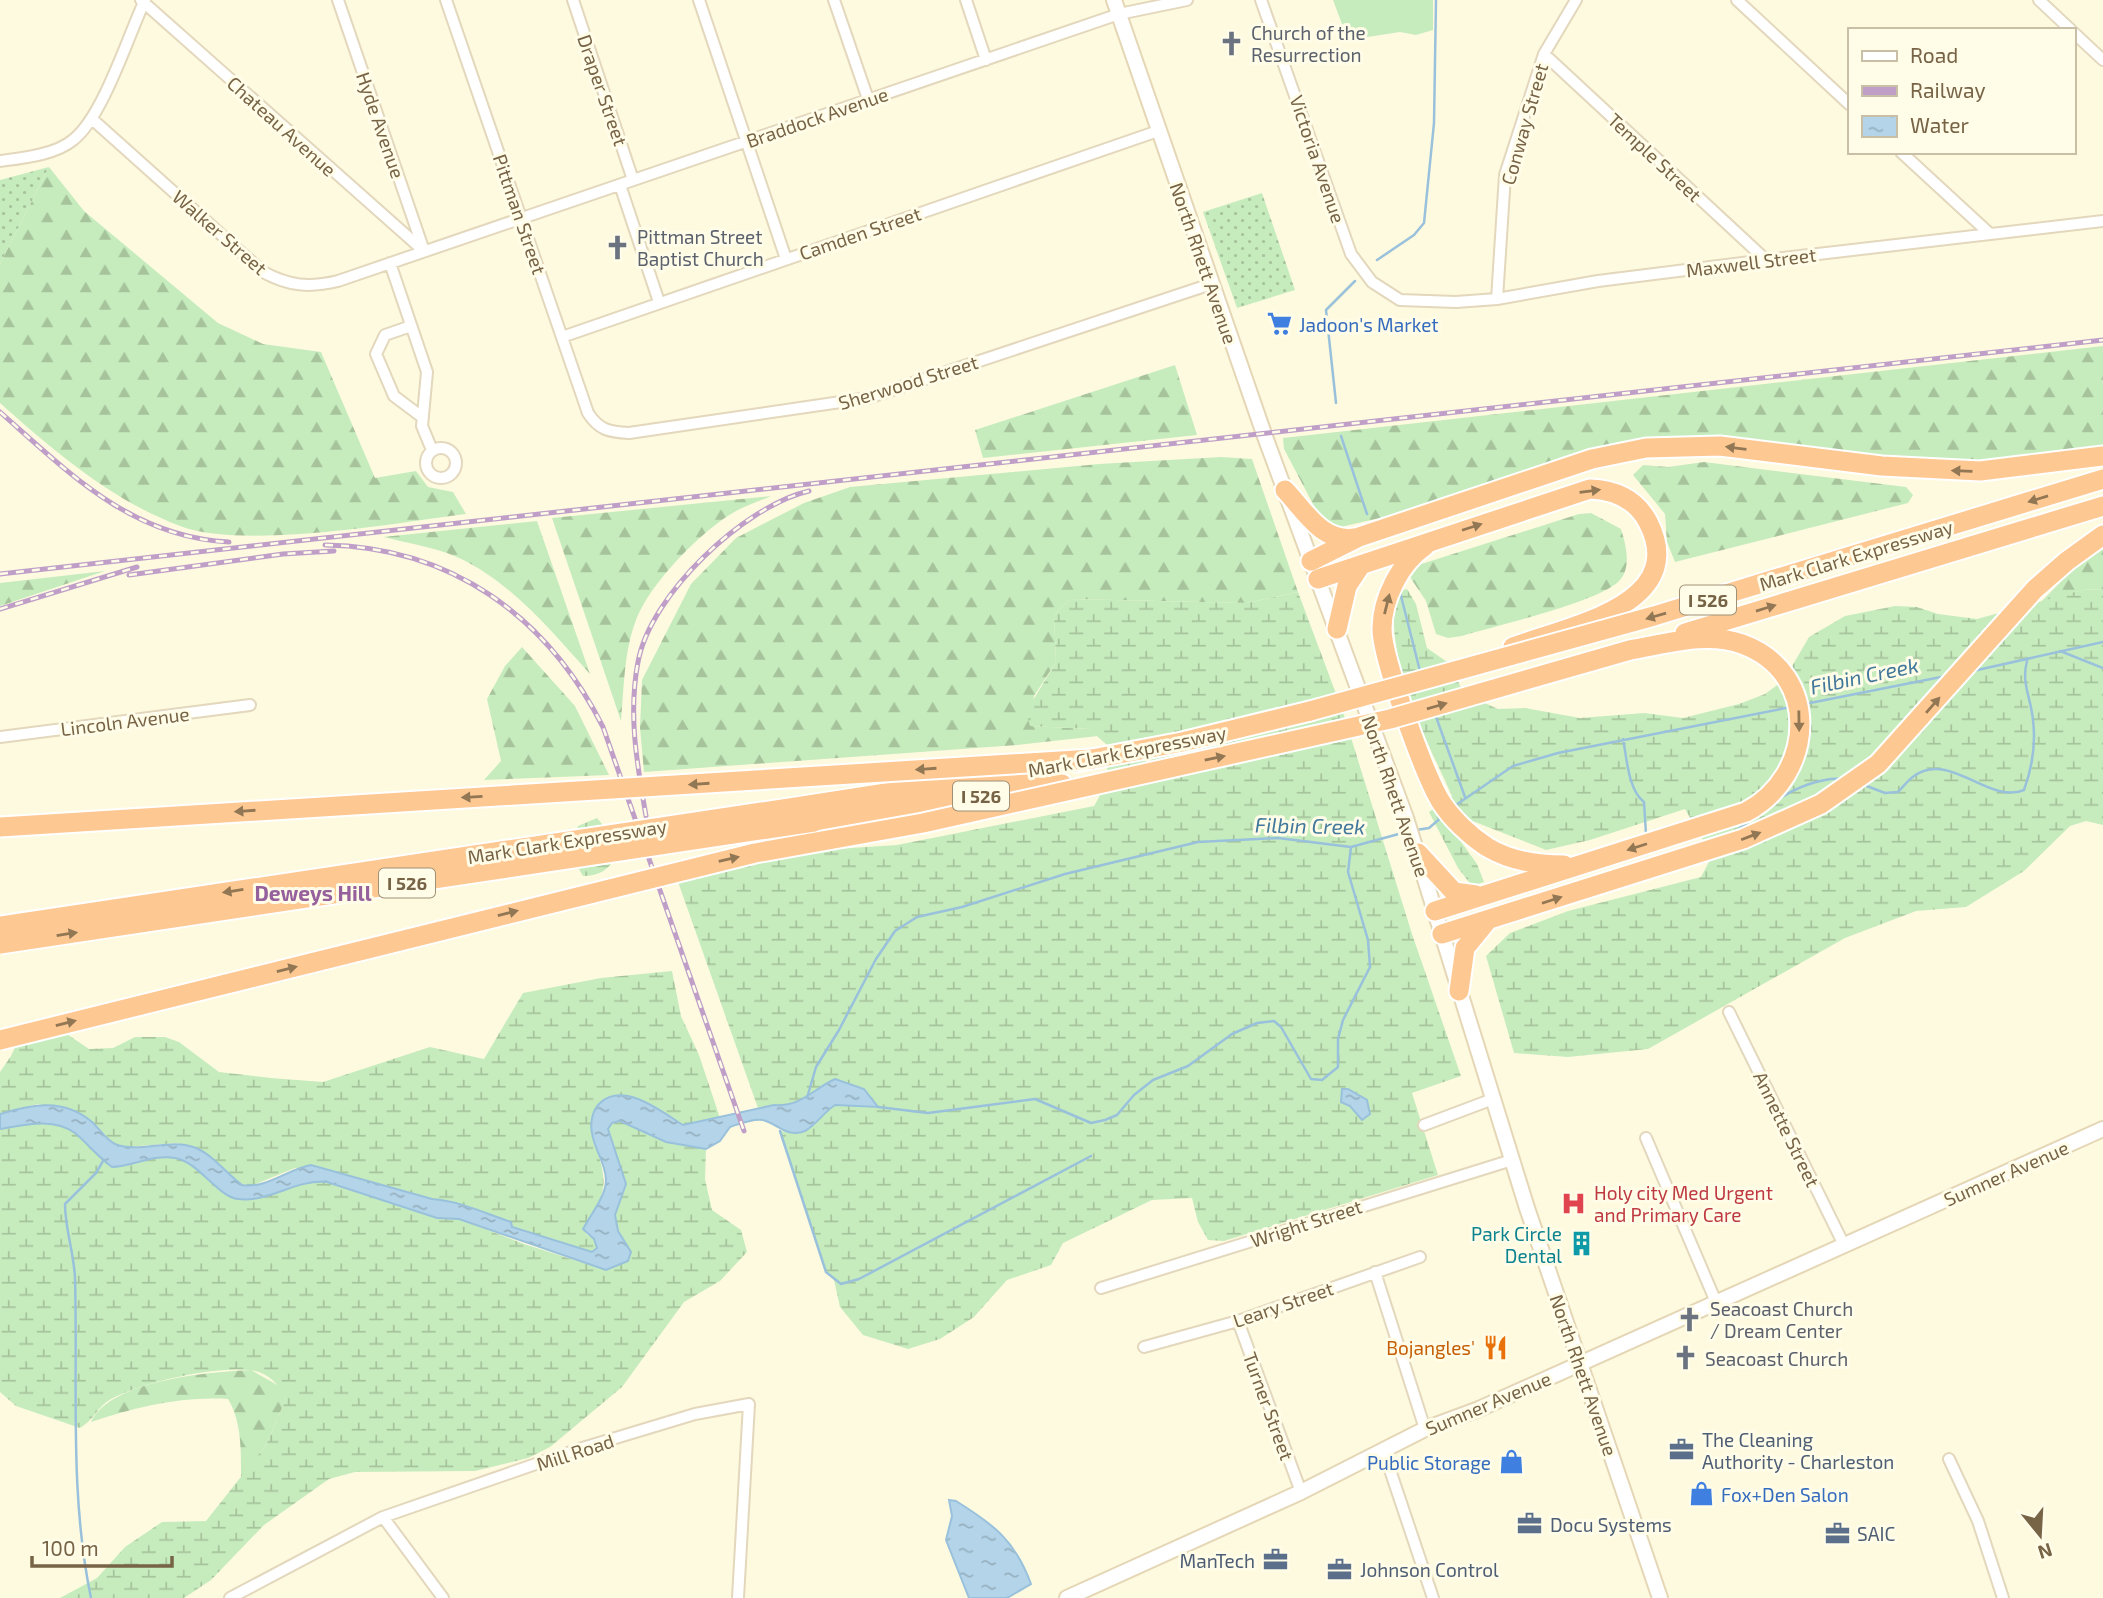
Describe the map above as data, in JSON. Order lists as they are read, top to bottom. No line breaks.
{"streets":{"highway":["Mark Clark Expressway","I 526"],"main road":["North Rhett Avenue","Sumner Avenue"],"street":["Draper Street","Braddock Avenue","Conway Street","Hyde Avenue","Chateau Avenue","Temple Street","Victoria Avenue","Pittman Street","Walker Street","Camden Street","Maxwell Street","Sherwood Street","Lincoln Avenue","Annette Street","Wright Street","Leary Street","Turner Street","Mill Road"]},"crossings":[["Draper Street","Braddock Avenue"],["Braddock Avenue","Pittman Street"],["Braddock Avenue","Walker Street"],["Braddock Avenue","North Rhett Avenue"],["Conway Street","Temple Street"],["Conway Street","Maxwell Street"],["Hyde Avenue","Chateau Avenue"],["Hyde Avenue","Walker Street"],["Chateau Avenue","Walker Street"],["Temple Street","Maxwell Street"],["Victoria Avenue","Maxwell Street"],["Pittman Street","Camden Street"],["Pittman Street","Sherwood Street"],["Camden Street","North Rhett Avenue"],["North Rhett Avenue","Sherwood Street"],["North Rhett Avenue","Sumner Avenue"],["North Rhett Avenue","Wright Street"],["Annette Street","Sumner Avenue"],["Sumner Avenue","Turner Street"],["Leary Street","Turner Street"]],"districts":["Deweys Hill"],"water":["Filbin Creek"],"places":{"church":["Church of the Resurrection","Pittman Street Baptist Church","Seacoast Church / Dream Center","Seacoast Church"],"supermarket":["Jadoon's Market"],"hospital":["Holy city Med Urgent and Primary Care"],"building":["Park Circle Dental"],"restaurant":["Bojangles'"],"office":["The Cleaning Authority - Charleston","Docu Systems","SAIC","ManTech","Johnson Control"],"shop":["Public Storage","Fox+Den Salon"]},"legend":["Road","Railway","Water"],"scale_bar":"100 m","north":"bottom"}
